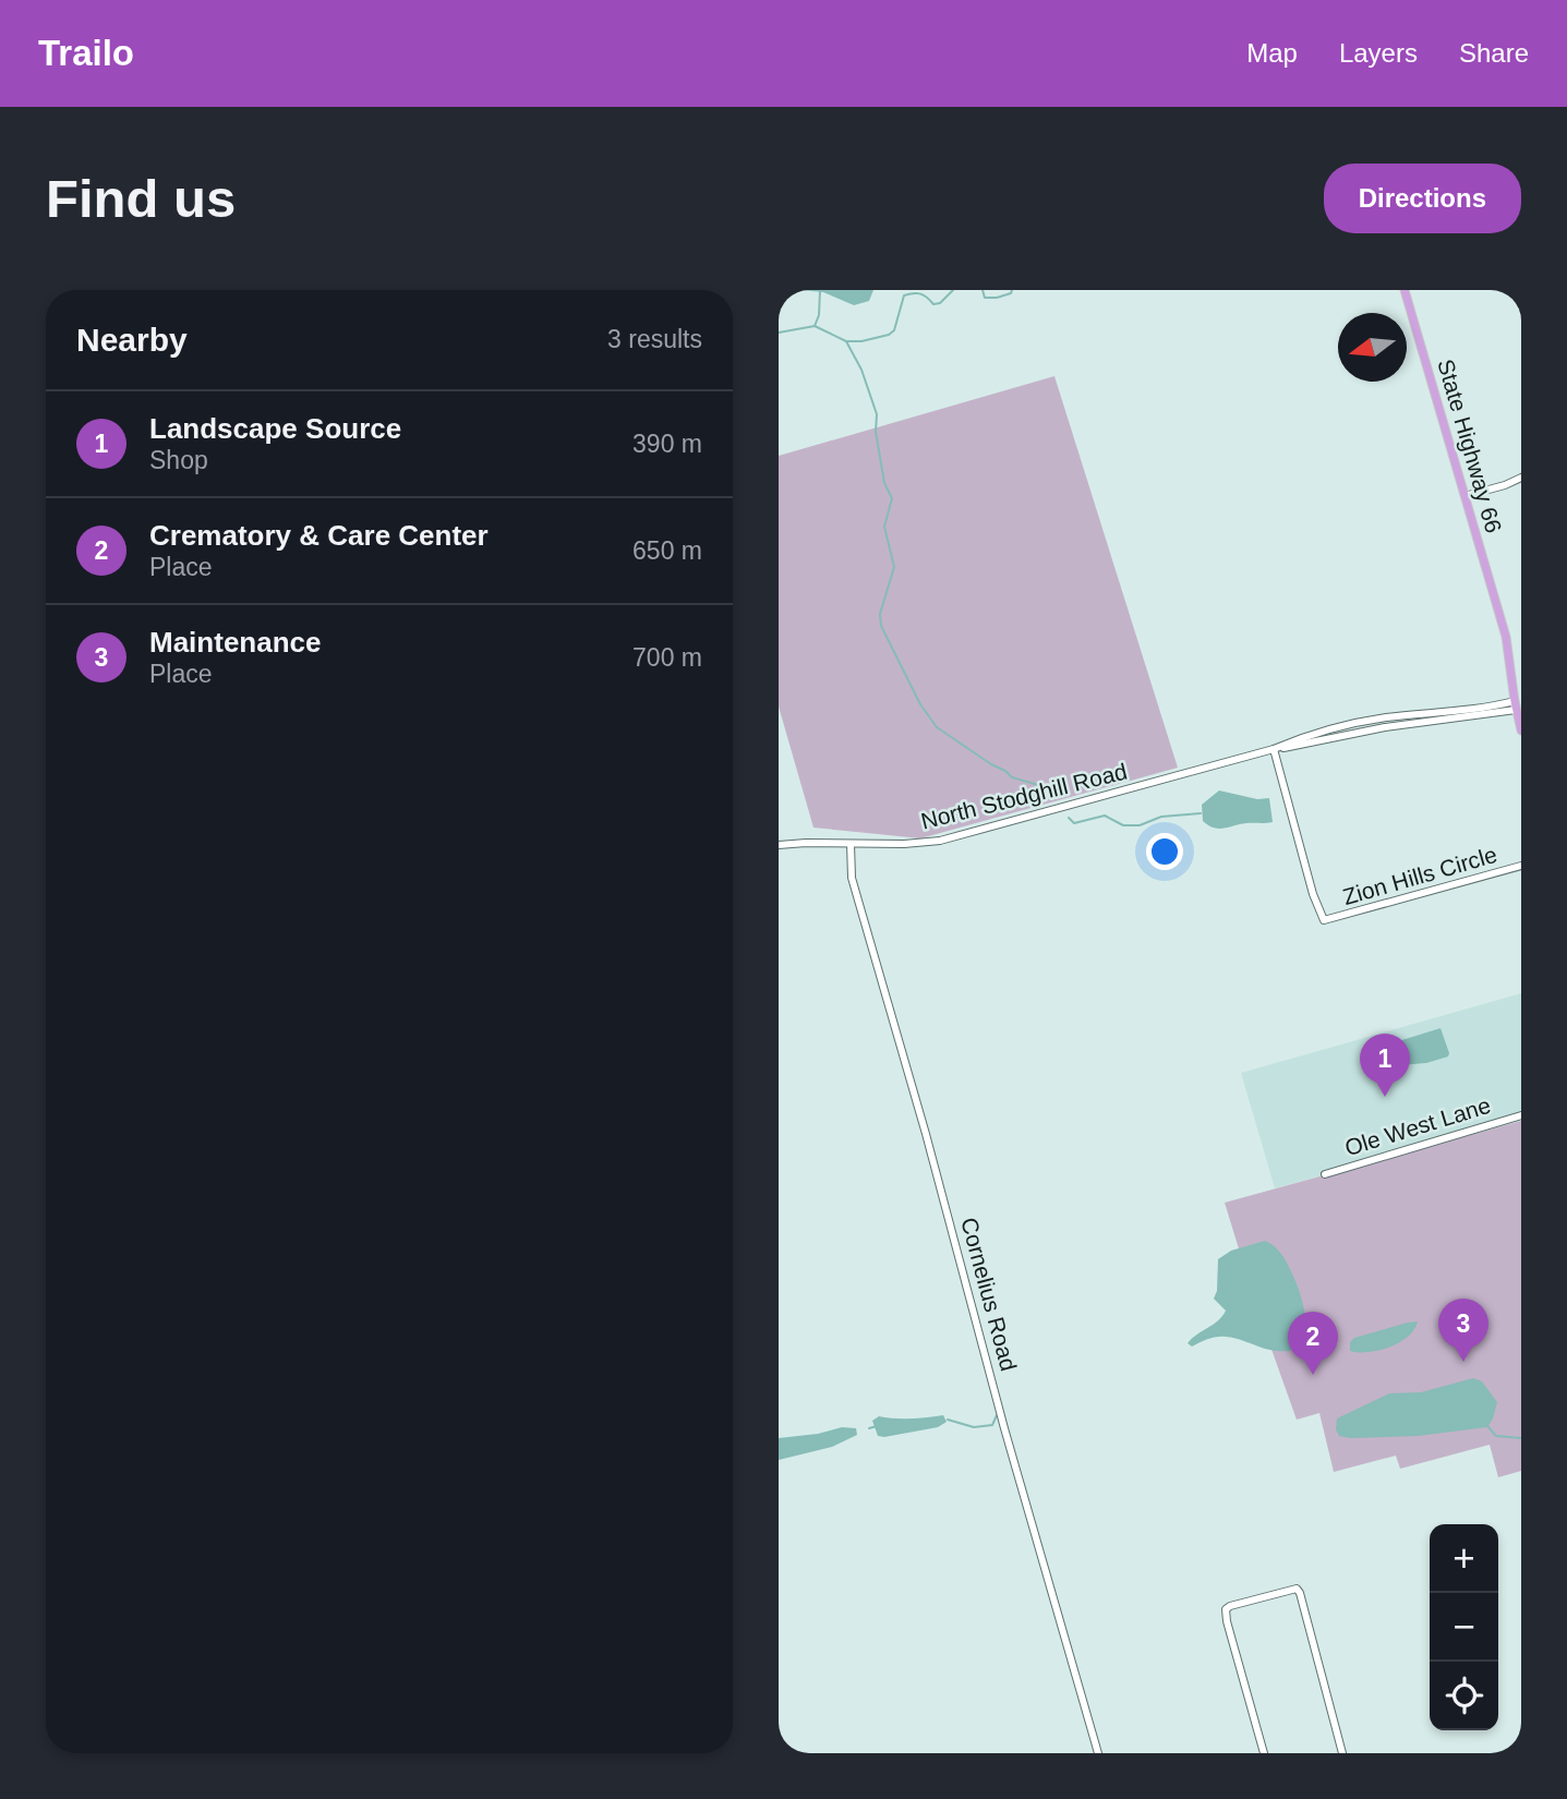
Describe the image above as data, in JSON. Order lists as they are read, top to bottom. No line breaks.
{"streets":{"main road":["State Highway 66"],"street":["North Stodghill Road","Zion Hills Circle","Ole West Lane","Cornelius Road"]},"crossings":[["State Highway 66","North Stodghill Road"],["North Stodghill Road","Zion Hills Circle"],["North Stodghill Road","Cornelius Road"]],"north":"left","page":{"header":"Trailo","nav":["Map","Layers","Share"],"buttons":"Directions","title":"Find us","heading":["Nearby","3 results"],"list":[{"mark":"1","name":"Landscape Source","note":"Shop","value":"390 m"},{"mark":"2","name":"Crematory & Care Center","note":"Place","value":"650 m"},{"mark":"3","name":"Maintenance","note":"Place","value":"700 m"}],"pins":["1","3","2"],"map_buttons":["+","−"]}}
